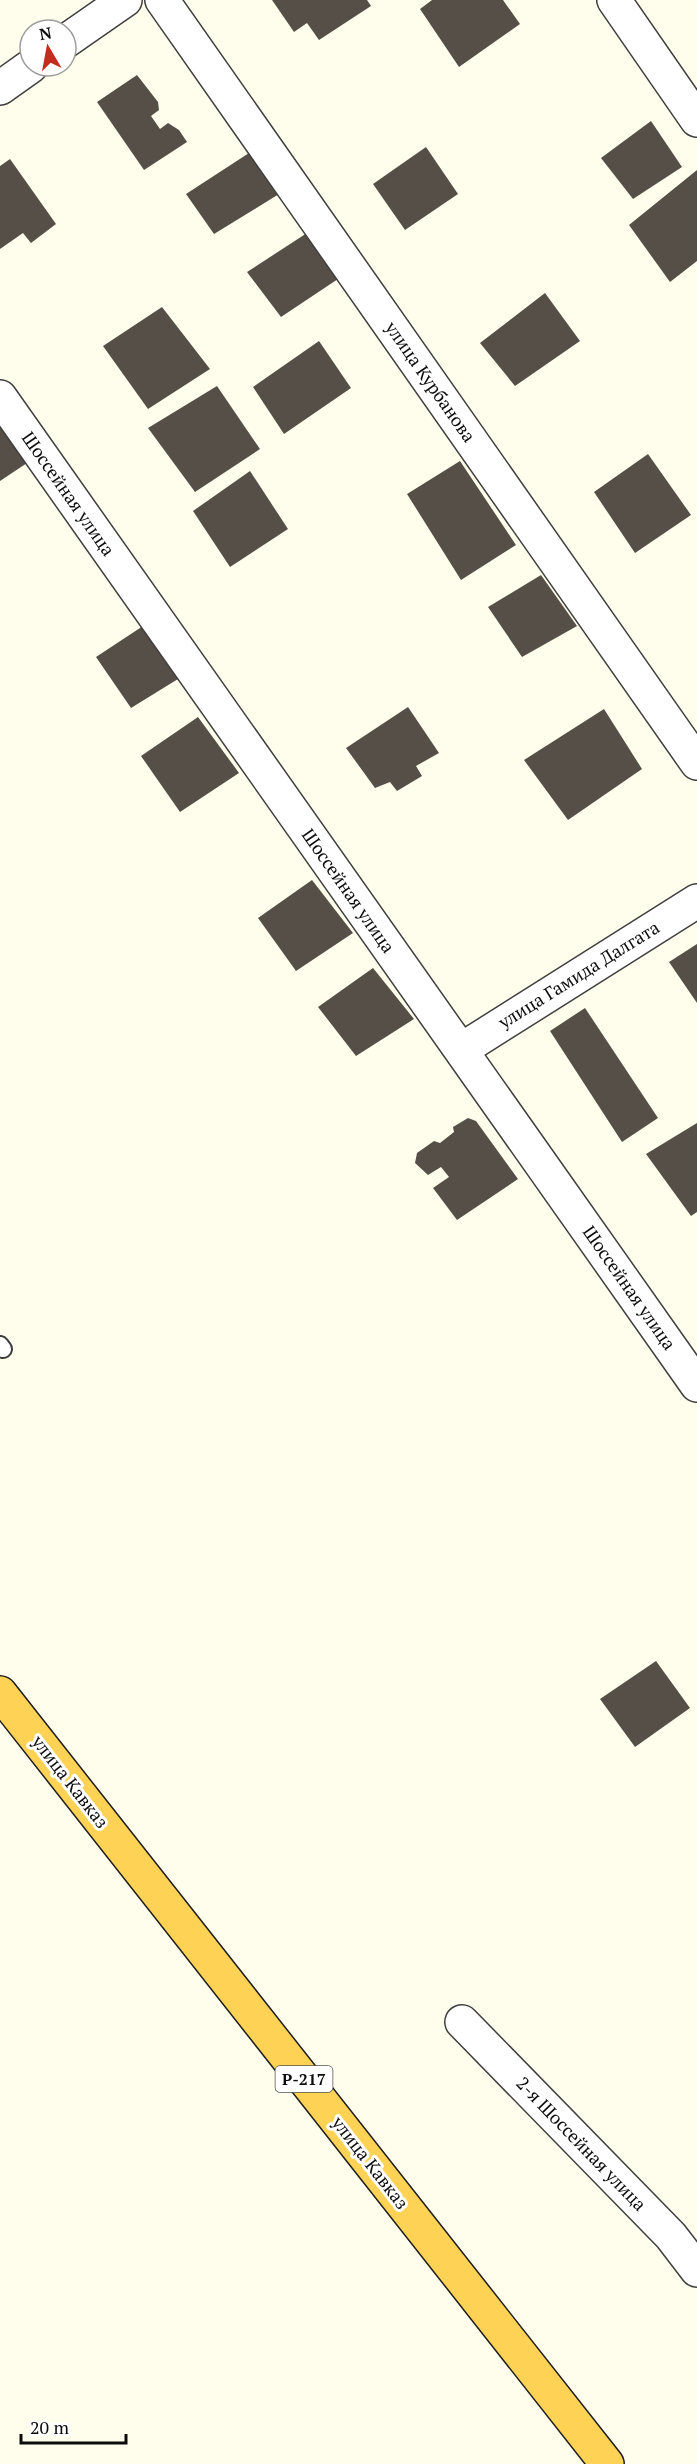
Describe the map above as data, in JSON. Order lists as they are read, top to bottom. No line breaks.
{"streets":{"highway":["улица Кавказ","Р-217"],"street":["улица Курбанова","Шоссейная улица","улица Гамида Далгата","2-я Шоссейная улица"]},"crossings":[["Шоссейная улица","улица Гамида Далгата"]],"scale_bar":"20 m","north":"top"}
